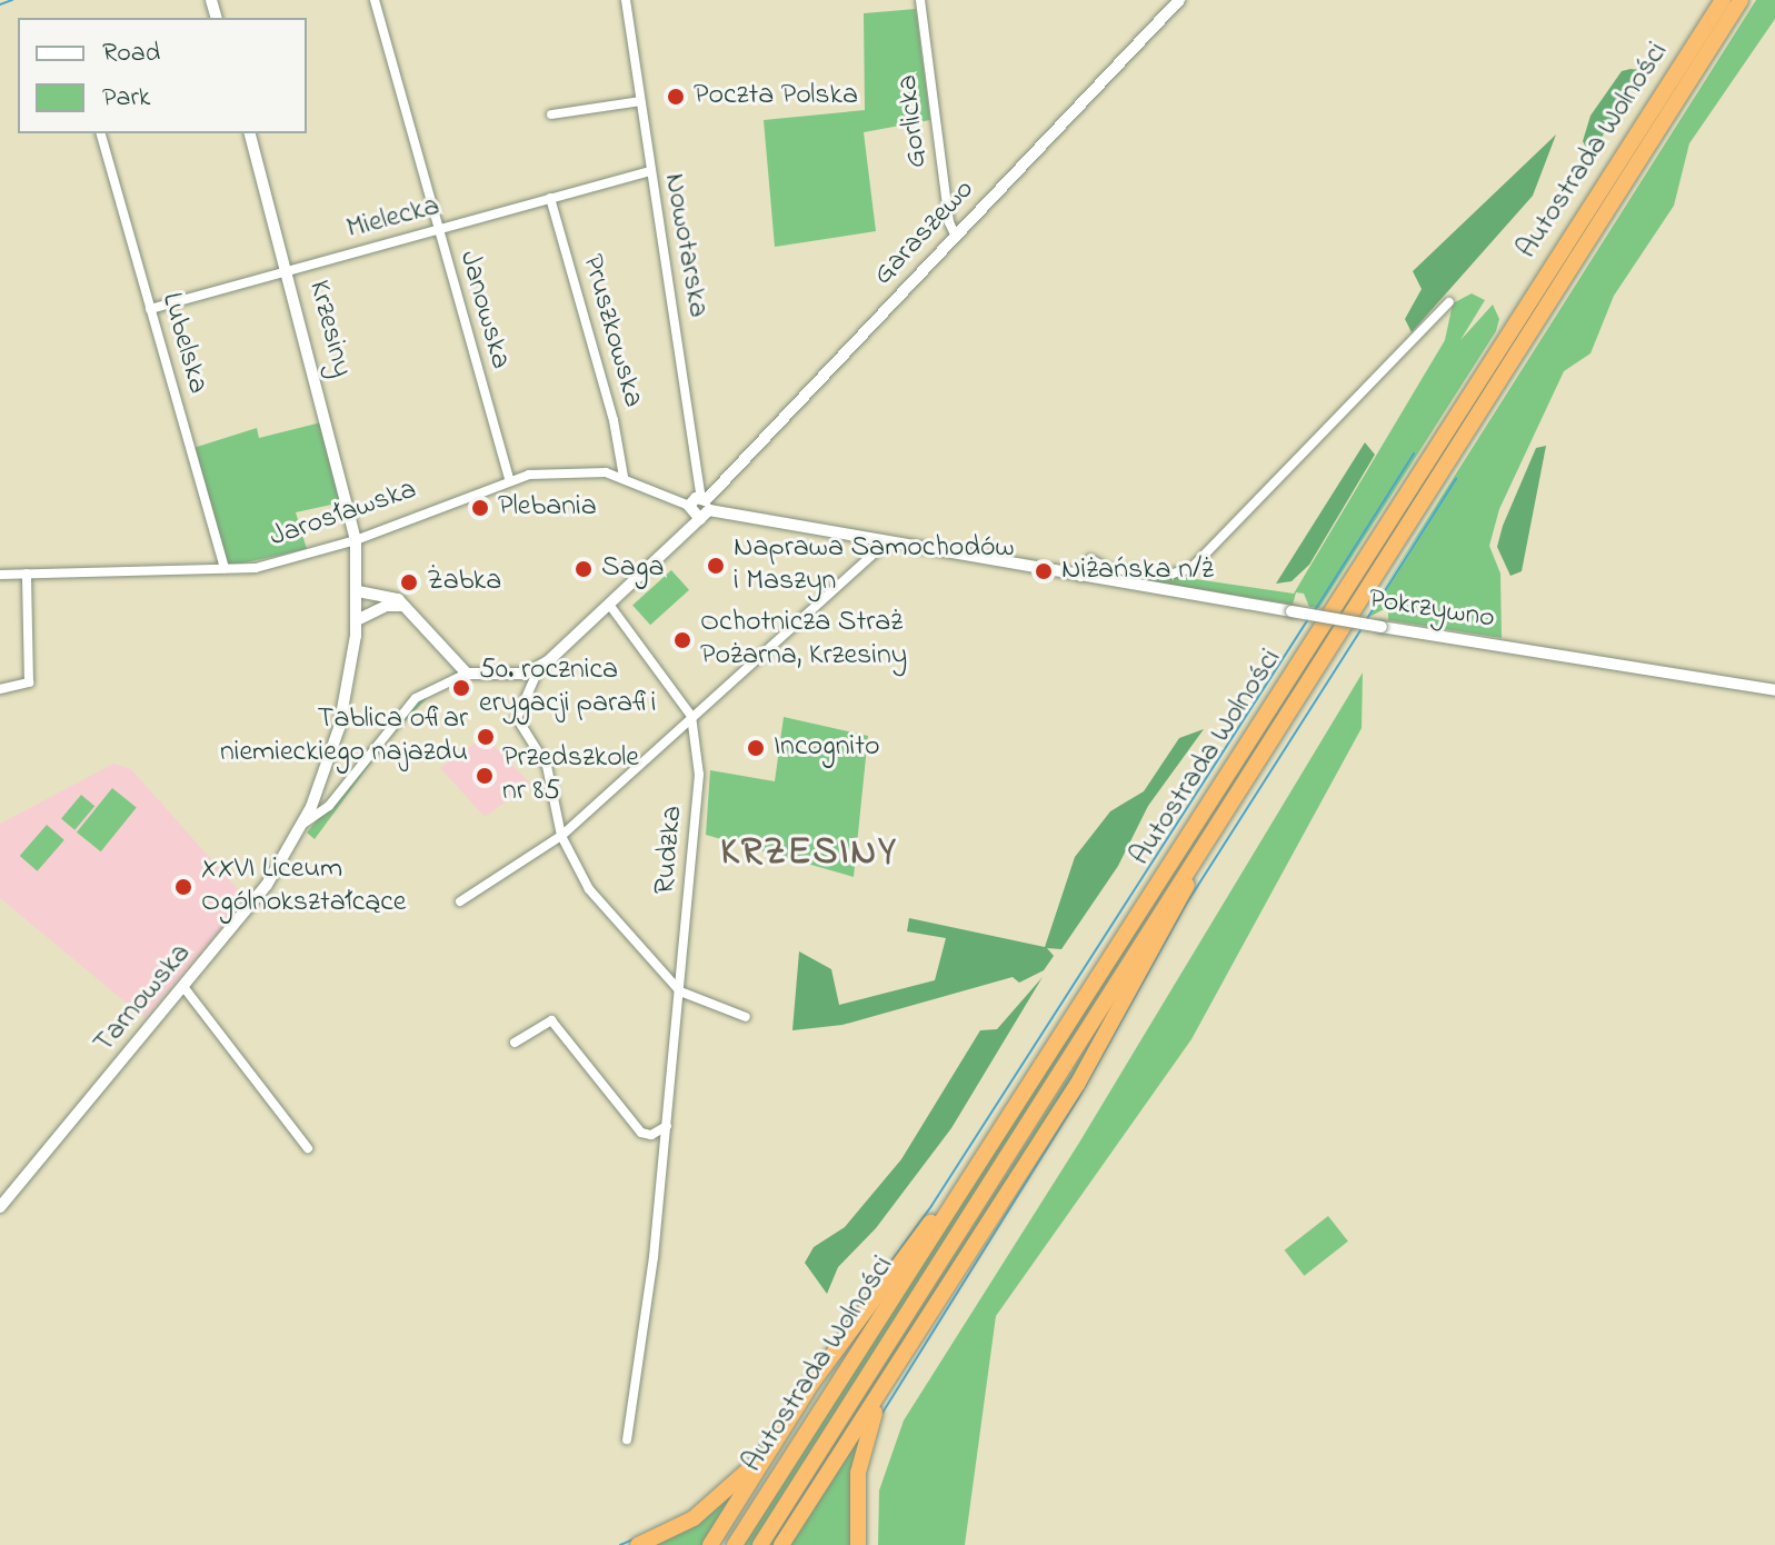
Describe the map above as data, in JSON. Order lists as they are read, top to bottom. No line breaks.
{"streets":{"highway":["Autostrada Wolności"],"street":["Gorlicka","Mielecka","Garaszewo","Nowotarska","Janowska","Krzesiny","Pruszkowska","Lubelska","Jarosławska","Pokrzywno","Rudzka","Tarnowska"]},"crossings":[["Gorlicka","Garaszewo"],["Mielecka","Nowotarska"],["Mielecka","Janowska"],["Mielecka","Krzesiny"],["Mielecka","Pruszkowska"],["Mielecka","Lubelska"],["Garaszewo","Nowotarska"],["Garaszewo","Pokrzywno"],["Garaszewo","Rudzka"],["Nowotarska","Pokrzywno"],["Janowska","Jarosławska"],["Krzesiny","Jarosławska"],["Krzesiny","Tarnowska"],["Pruszkowska","Jarosławska"],["Lubelska","Jarosławska"]],"districts":["KRZESINY"],"places":["Poczta Polska","Plebania","Naprawa Samochodów i Maszyn","Saga","Niżańska n/ż","Żabka","Ochotnicza Straż Pożarna, Krzesiny","50. rocznica erygacji parafii","Tablica ofiar niemieckiego najazdu","Incognito","Przedszkole nr 85","XXVI Liceum Ogólnokształcące"],"legend":["Road","Park"]}
